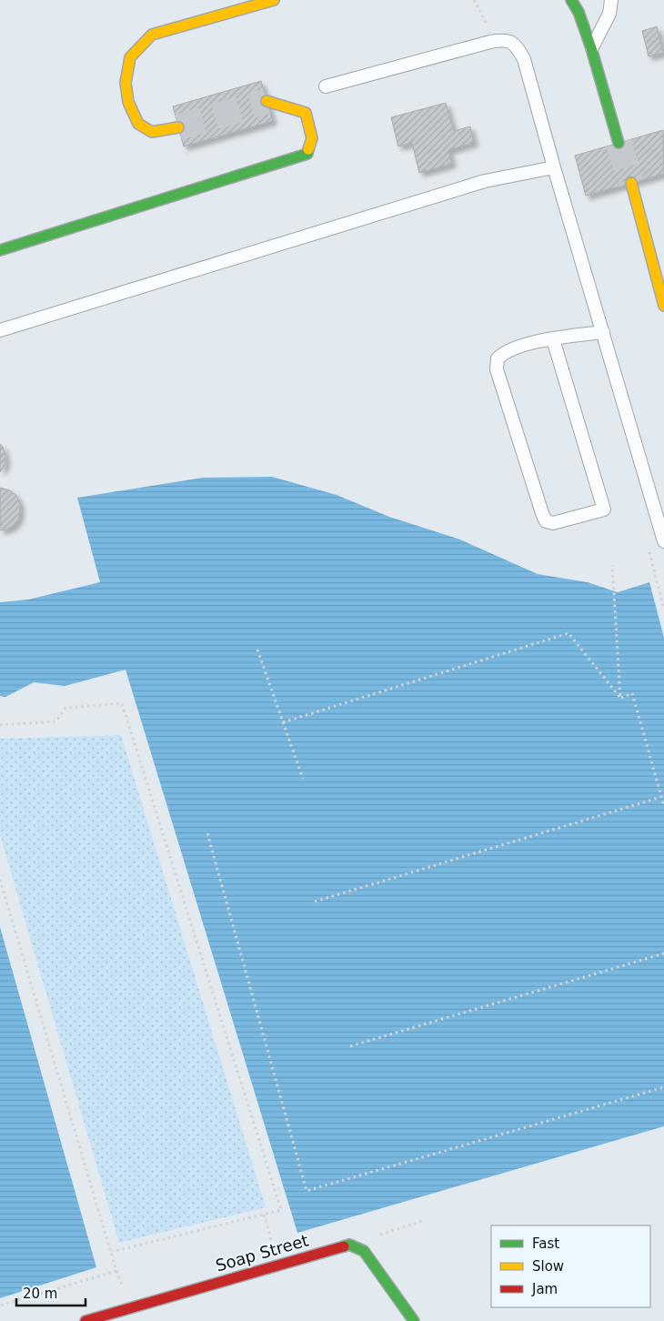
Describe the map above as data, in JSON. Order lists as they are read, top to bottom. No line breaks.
{"streets":{"street":["Soap Street"]},"legend":["Fast","Slow","Jam"],"scale_bar":"20 m"}
